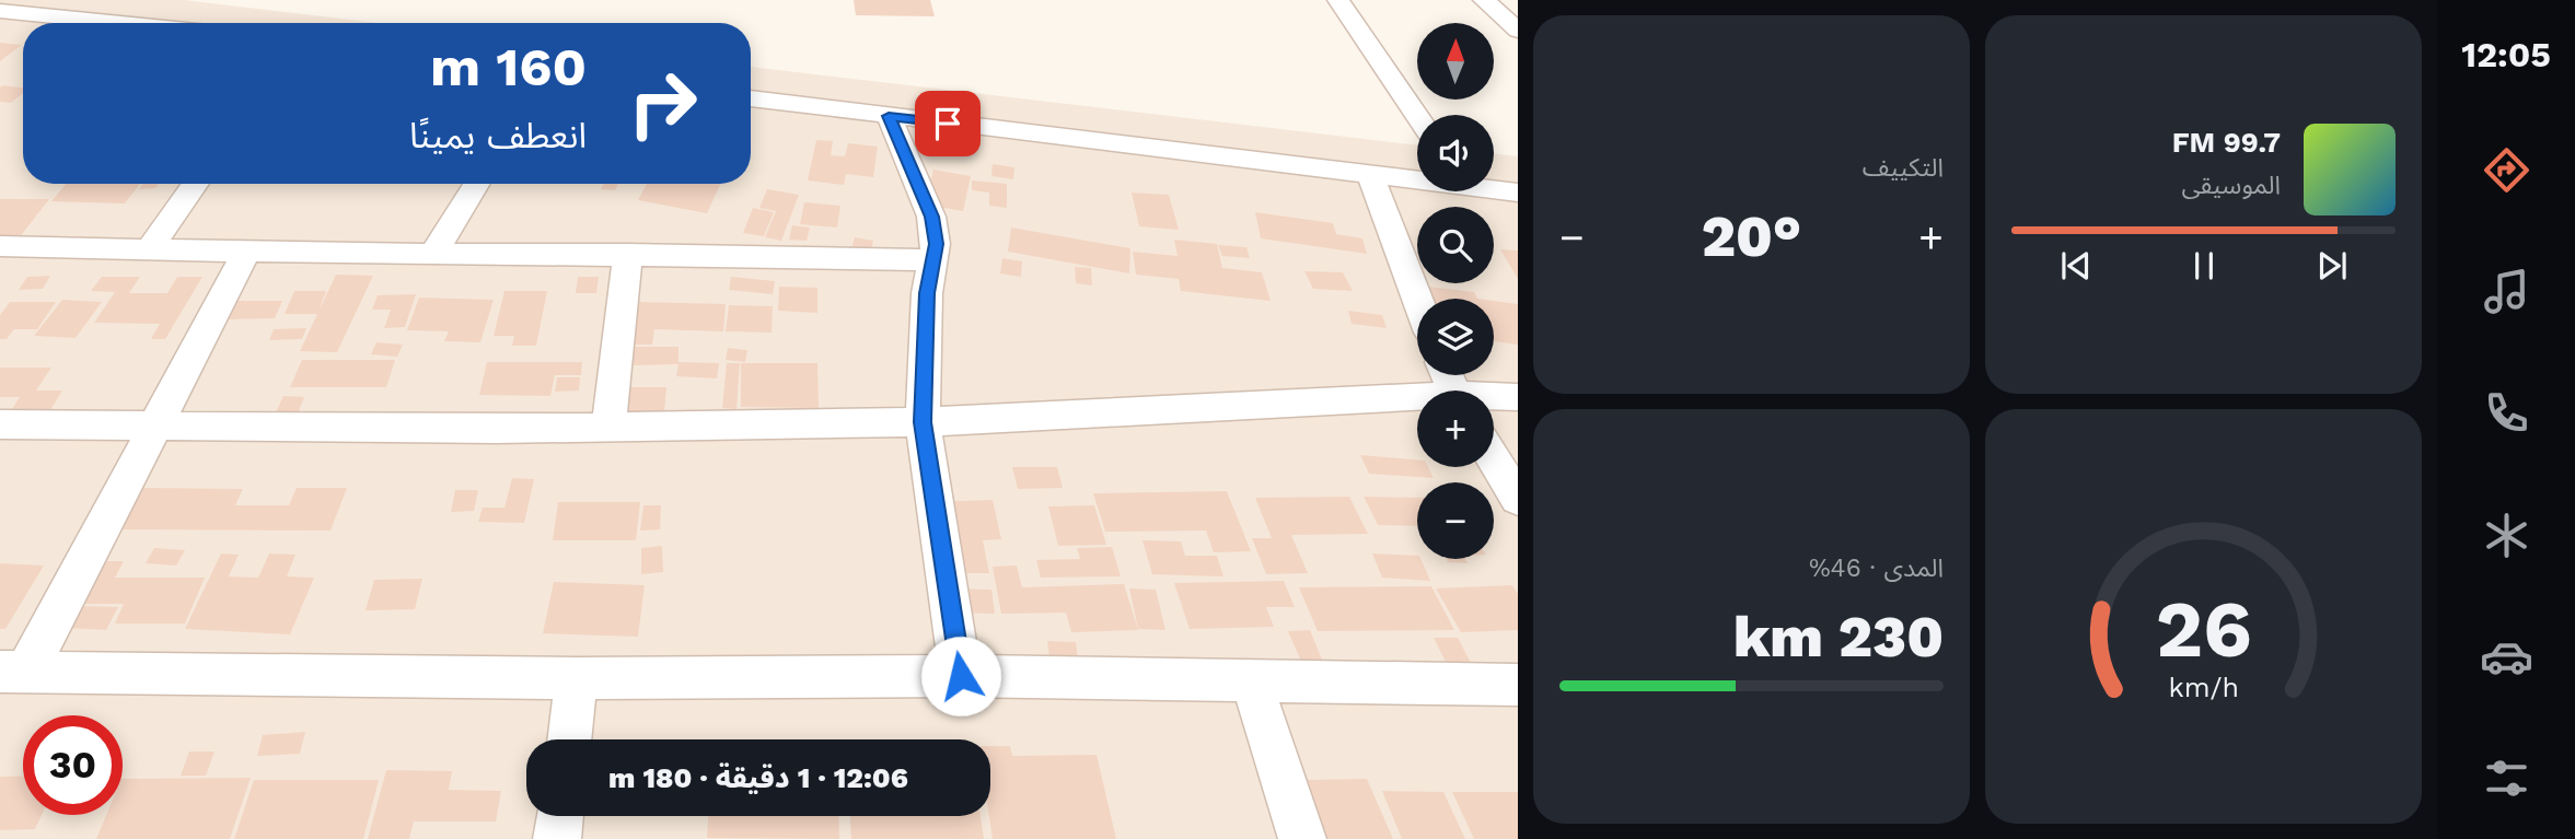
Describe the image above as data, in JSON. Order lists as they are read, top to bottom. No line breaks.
{"north":"top","page":{"tabs":"12:05","tile":["التكييف",["المدى · 46%","230 km"]],"map_buttons":["+","−"],"turn":["160 m","انعطف يمينًا"],"song":["99.7 FM","الموسيقى"],"heat":["−","20°","+"],"limit":"30","trip":"12:06 · 1 دقيقة · 180 m","gauge":["26","km/h"]}}
